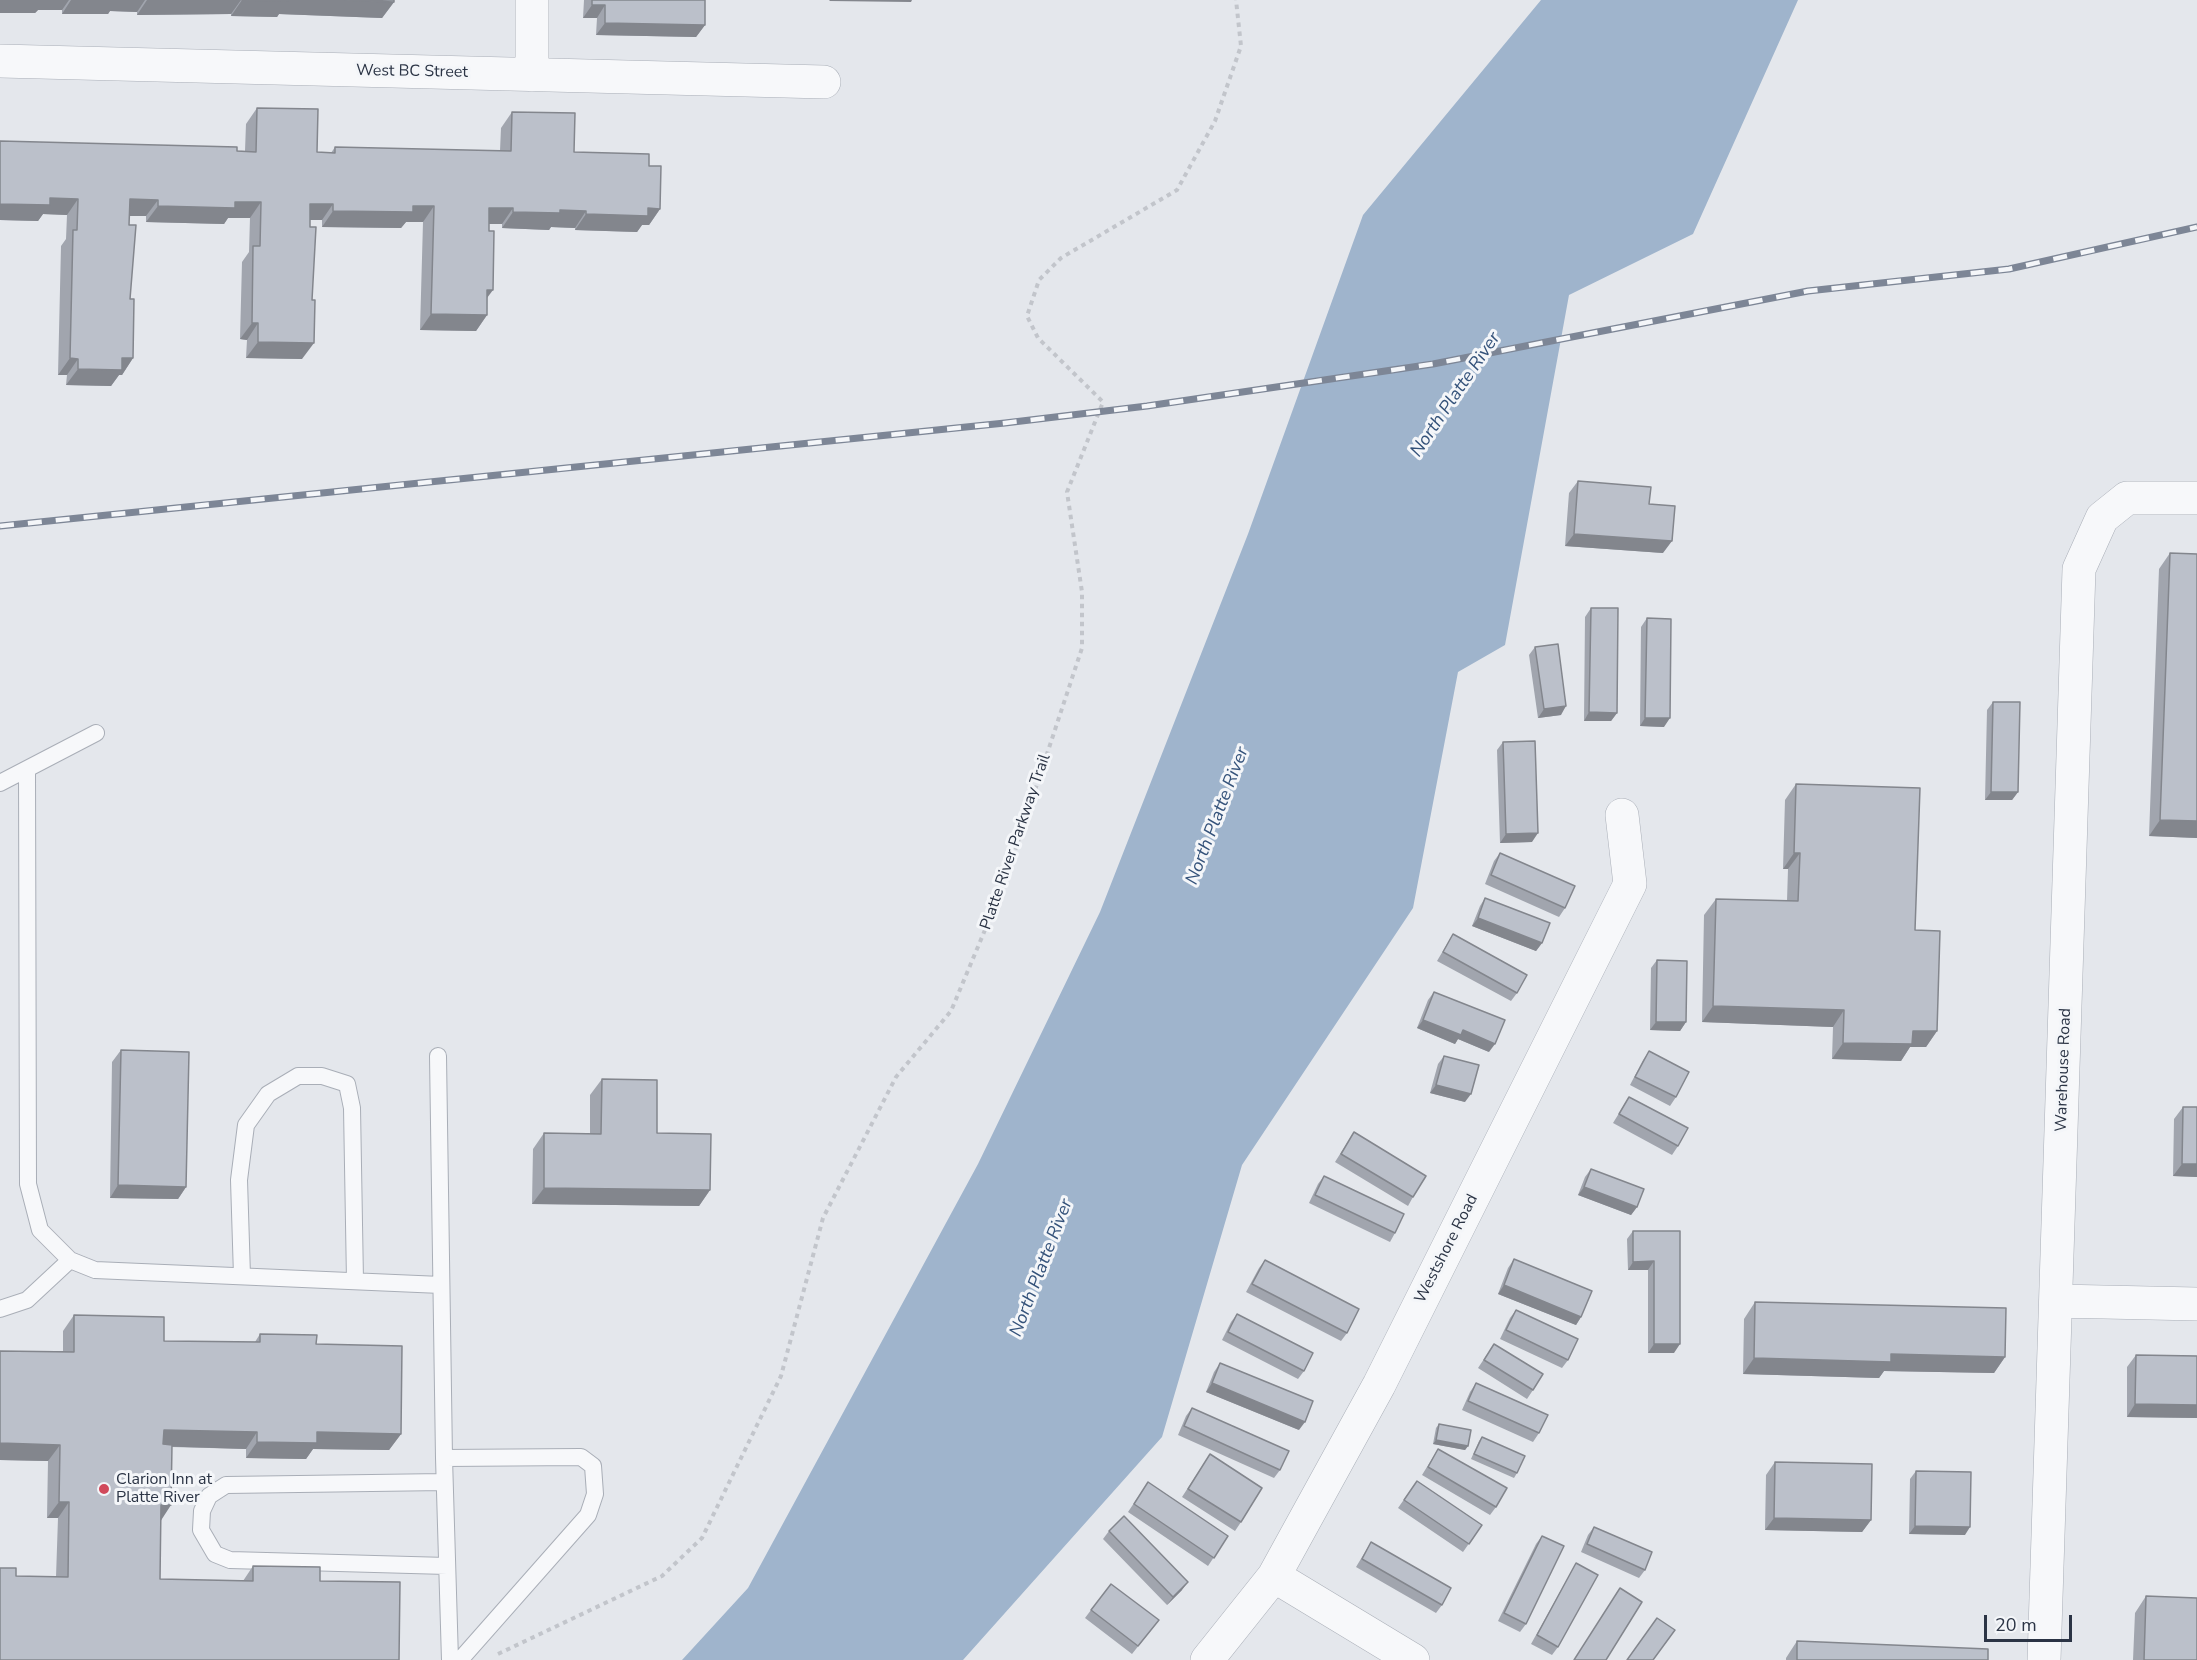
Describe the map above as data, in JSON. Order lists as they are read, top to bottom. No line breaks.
{"streets":{"street":["West BC Street","Warehouse Road","Westshore Road"],"path":["Platte River Parkway Trail"]},"water":["North Platte River"],"places":["Clarion Inn at Platte River"],"scale_bar":"20 m"}
